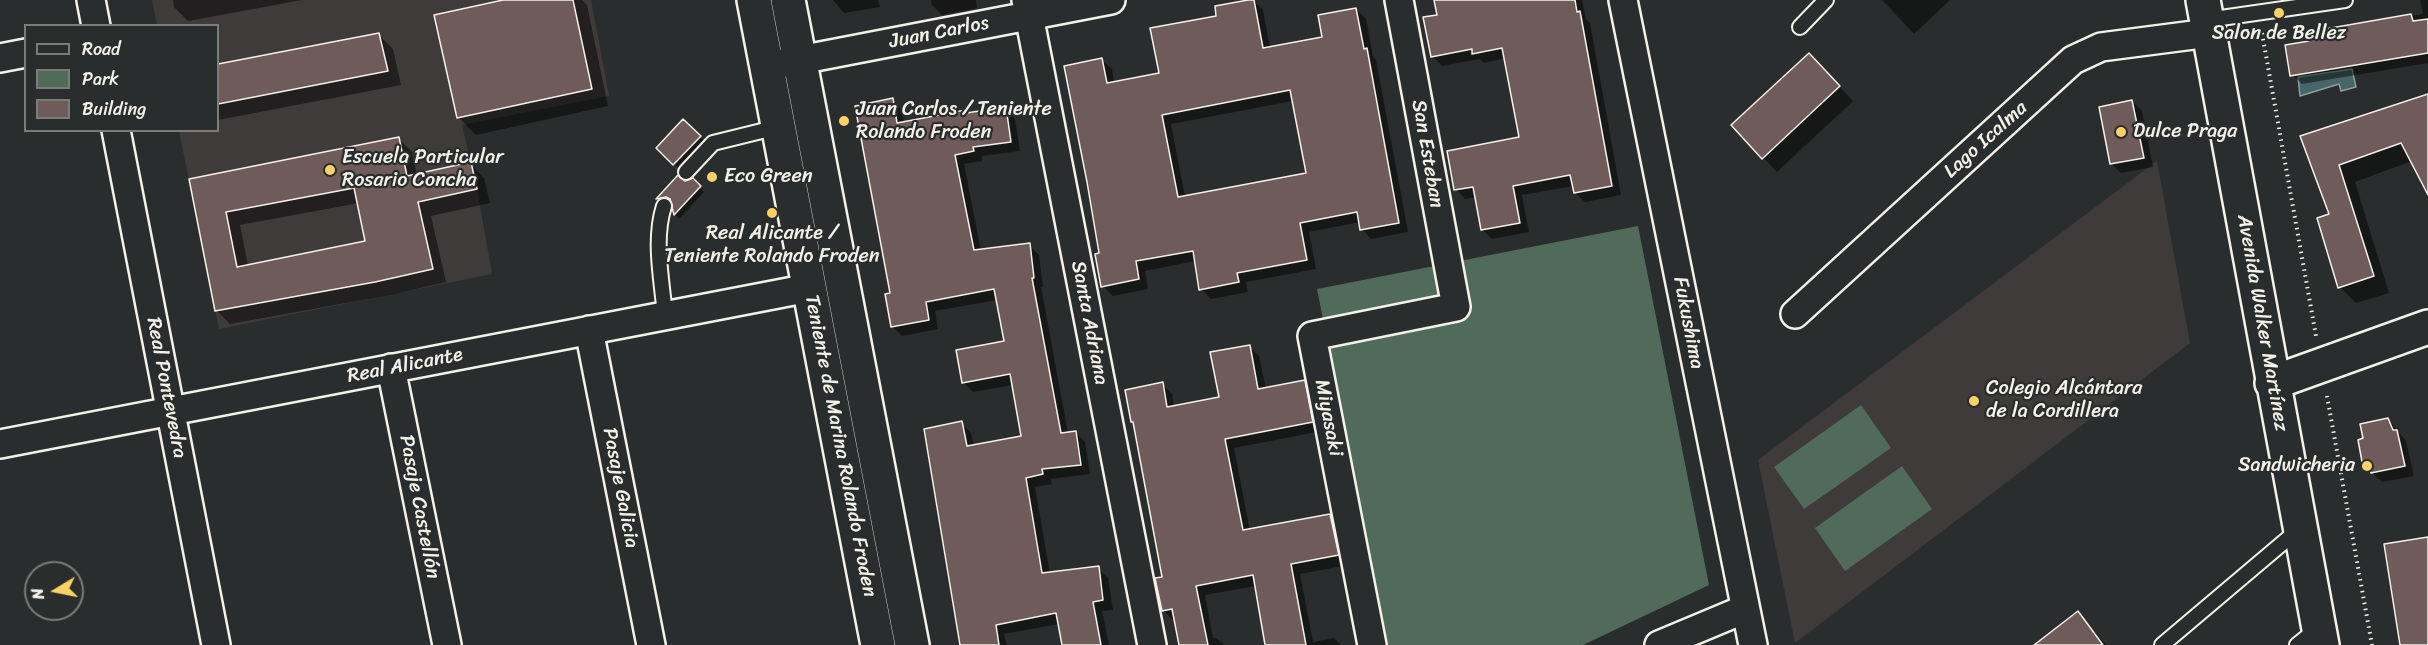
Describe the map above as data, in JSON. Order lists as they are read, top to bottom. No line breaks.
{"streets":{"street":["Juan Carlos","Lago Icalma","San Esteban","Santa Adriana","Fukushima","Avenida Walker Martínez","Real Alicante","Real Pontevedra","Miyasaki","Teniente de Marina Rolando Froden","Pasaje Galicia","Pasaje Castellón"]},"crossings":[["Juan Carlos","Santa Adriana"],["Juan Carlos","Teniente de Marina Rolando Froden"],["Lago Icalma","Avenida Walker Martínez"],["San Esteban","Miyasaki"],["Real Alicante","Real Pontevedra"],["Real Alicante","Teniente de Marina Rolando Froden"],["Real Alicante","Pasaje Galicia"],["Real Alicante","Pasaje Castellón"]],"places":["Salon de Bellez","Juan Carlos / Teniente Rolando Froden","Dulce Praga","Escuela Particular Rosario Concha","Eco Green","Real Alicante / Teniente Rolando Froden","Colegio Alcántara de la Cordillera","Sandwicheria"],"legend":["Road","Park","Building"],"north":"left"}
